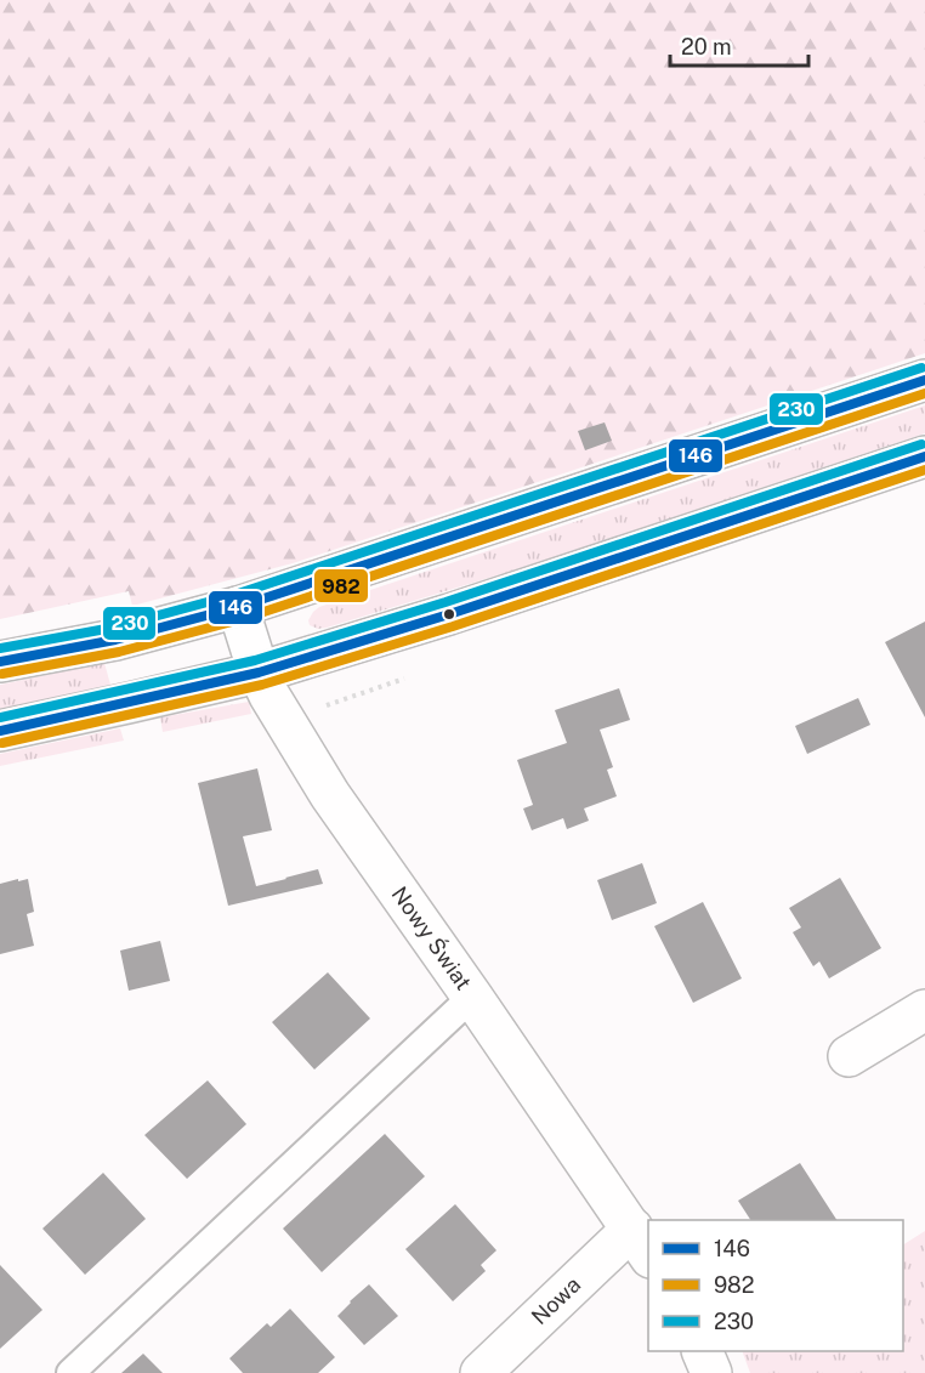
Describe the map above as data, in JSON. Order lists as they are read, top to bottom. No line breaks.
{"streets":{"street":["Nowy Świat","Nowa"]},"crossings":[["Nowy Świat","Nowa"]],"lines":["transit line 230","transit line 146","transit line 982"],"legend":["146","982","230"],"scale_bar":"20 m"}
